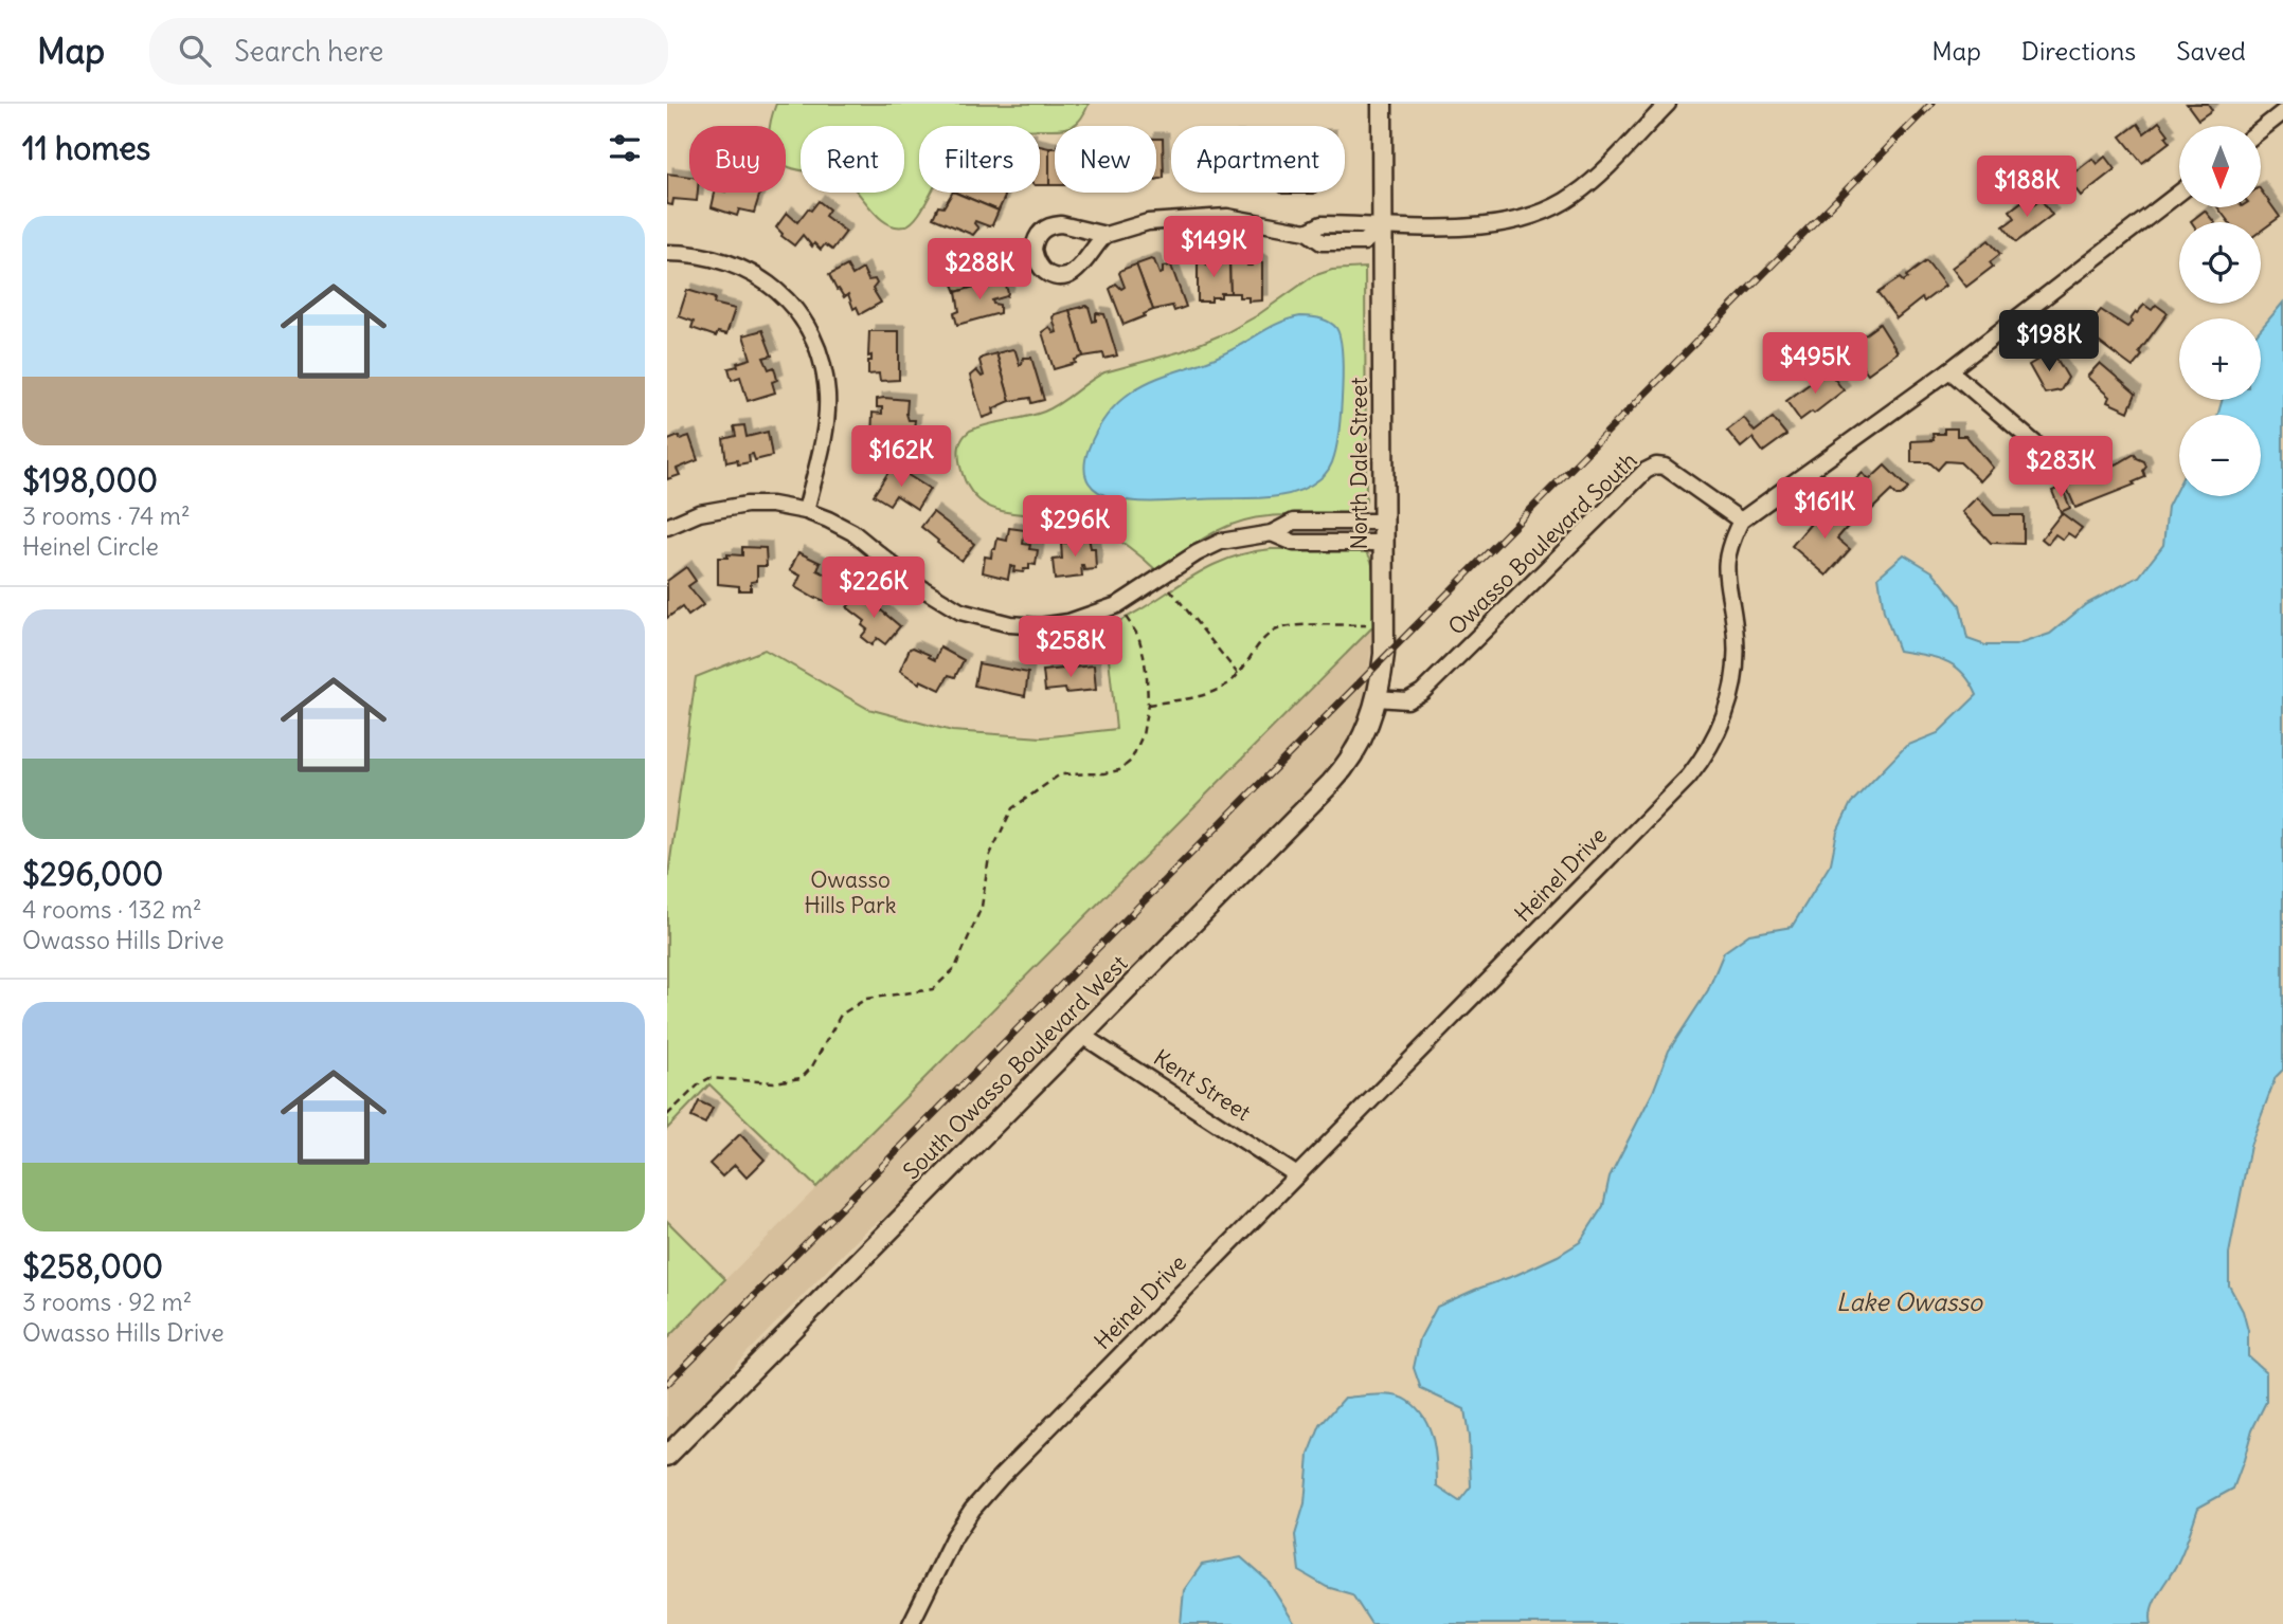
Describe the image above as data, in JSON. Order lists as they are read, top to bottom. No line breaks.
{"streets":{"street":["North Dale Street","Owasso Boulevard South","Heinel Drive","South Owasso Boulevard West","Kent Street"]},"crossings":[["North Dale Street","Owasso Boulevard South"],["North Dale Street","South Owasso Boulevard West"],["Owasso Boulevard South","Heinel Drive"],["Owasso Boulevard South","South Owasso Boulevard West"],["Heinel Drive","Kent Street"],["South Owasso Boulevard West","Kent Street"]],"water":["Lake Owasso"],"parks":["Owasso Hills Park"],"north":"bottom","page":{"header":"Map","search":"Search here","nav":["Map","Directions","Saved"],"heading":"11 homes","map_buttons":["+","−"],"chip":["Buy","Rent","Filters","New","Apartment"],"price":["$188K","$149K","$288K","$198K","$495K","$162K","$283K","$161K","$296K","$226K","$258K"],"list":[{"name":"$198,000","note":"3 rooms · 74 m² · Heinel Circle"},{"name":"$296,000","note":"4 rooms · 132 m² · Owasso Hills Drive"},{"name":"$258,000","note":"3 rooms · 92 m² · Owasso Hills Drive"}]}}
